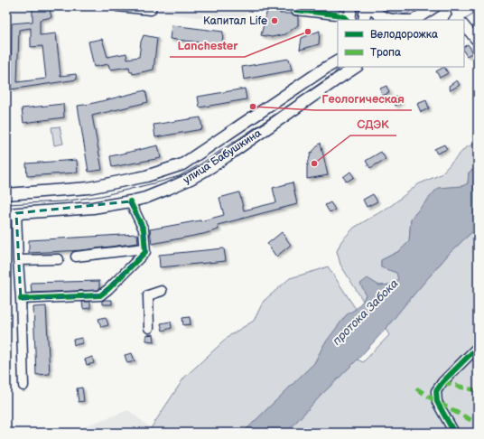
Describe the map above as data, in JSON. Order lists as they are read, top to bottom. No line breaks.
{"streets":{"main road":["улица Бабушкина"]},"water":["протока Забока"],"places":["Капитал Life","Lanchester","Геологическая","СДЭК"],"legend":["Велодорожка","Тропа"]}
